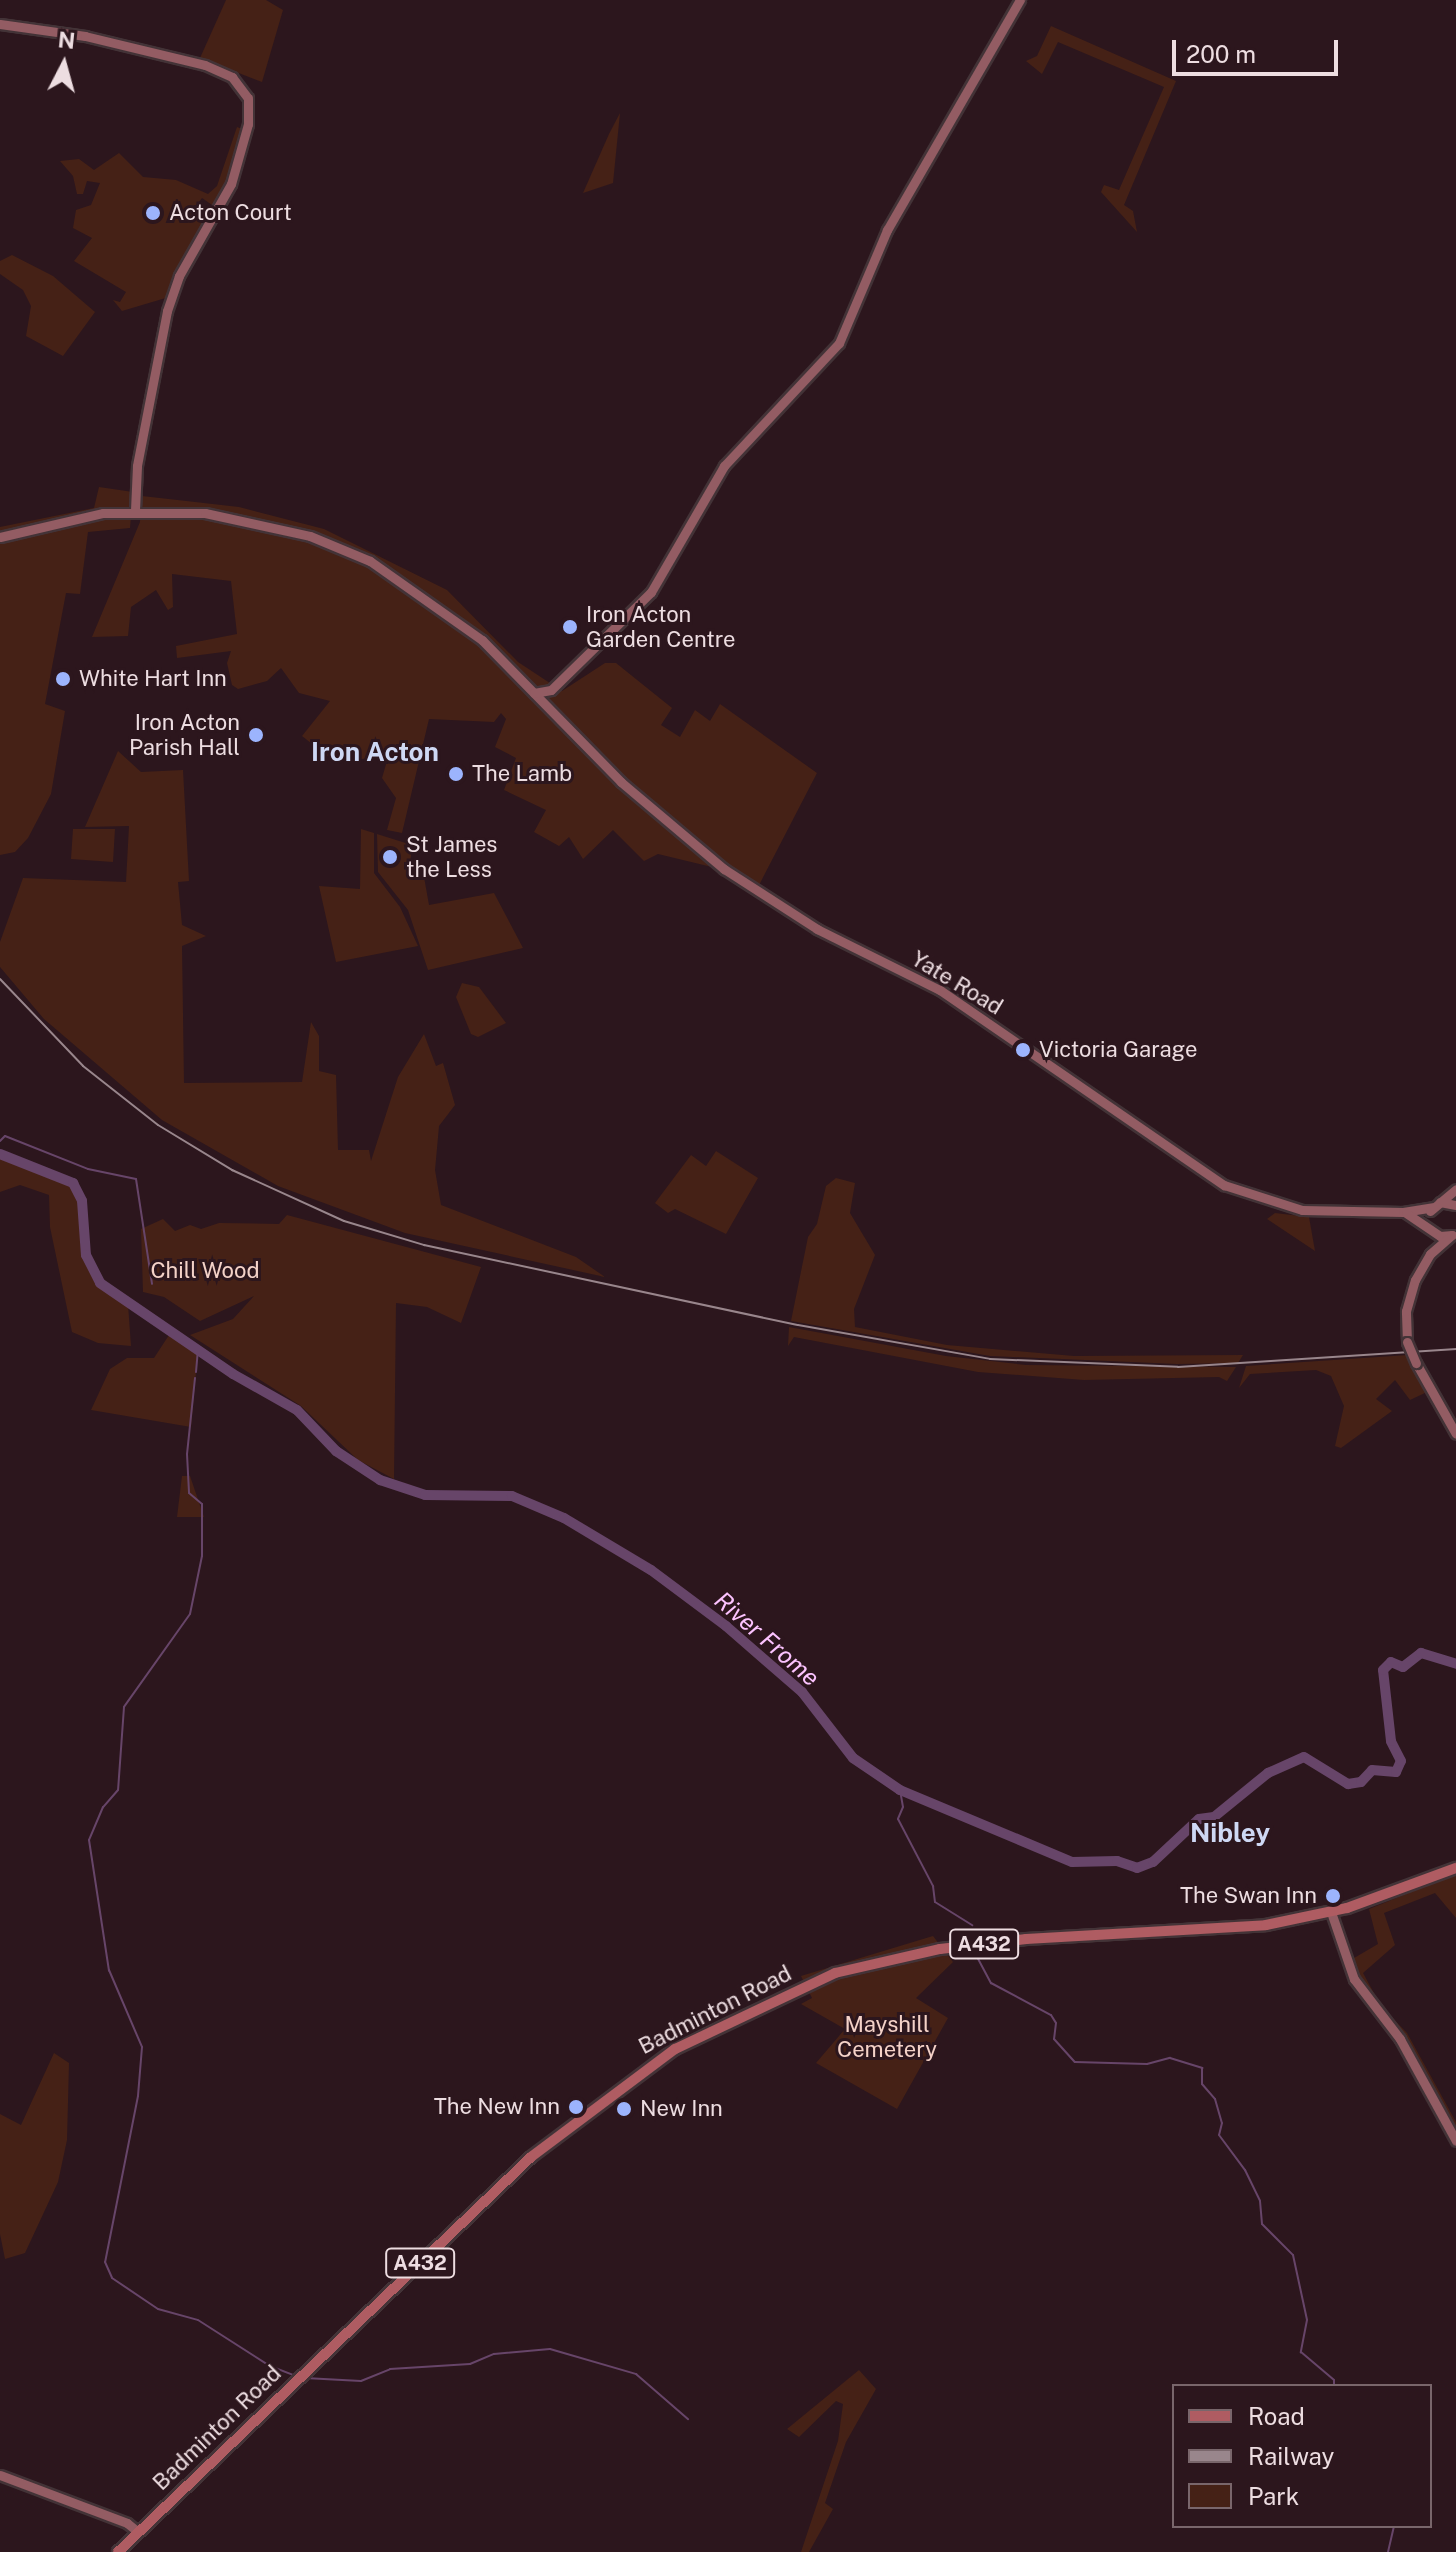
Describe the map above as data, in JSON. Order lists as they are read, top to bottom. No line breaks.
{"streets":{"main road":["Yate Road","A432","Badminton Road"]},"districts":["Iron Acton","Nibley"],"water":["River Frome"],"parks":["Chill Wood","Mayshill Cemetery"],"places":["Acton Court","Iron Acton Garden Centre","White Hart Inn","Iron Acton Parish Hall","The Lamb","St James the Less","Victoria Garage","The Swan Inn","The New Inn","New Inn"],"legend":["Road","Railway","Park"],"scale_bar":"200 m","north":"top"}
